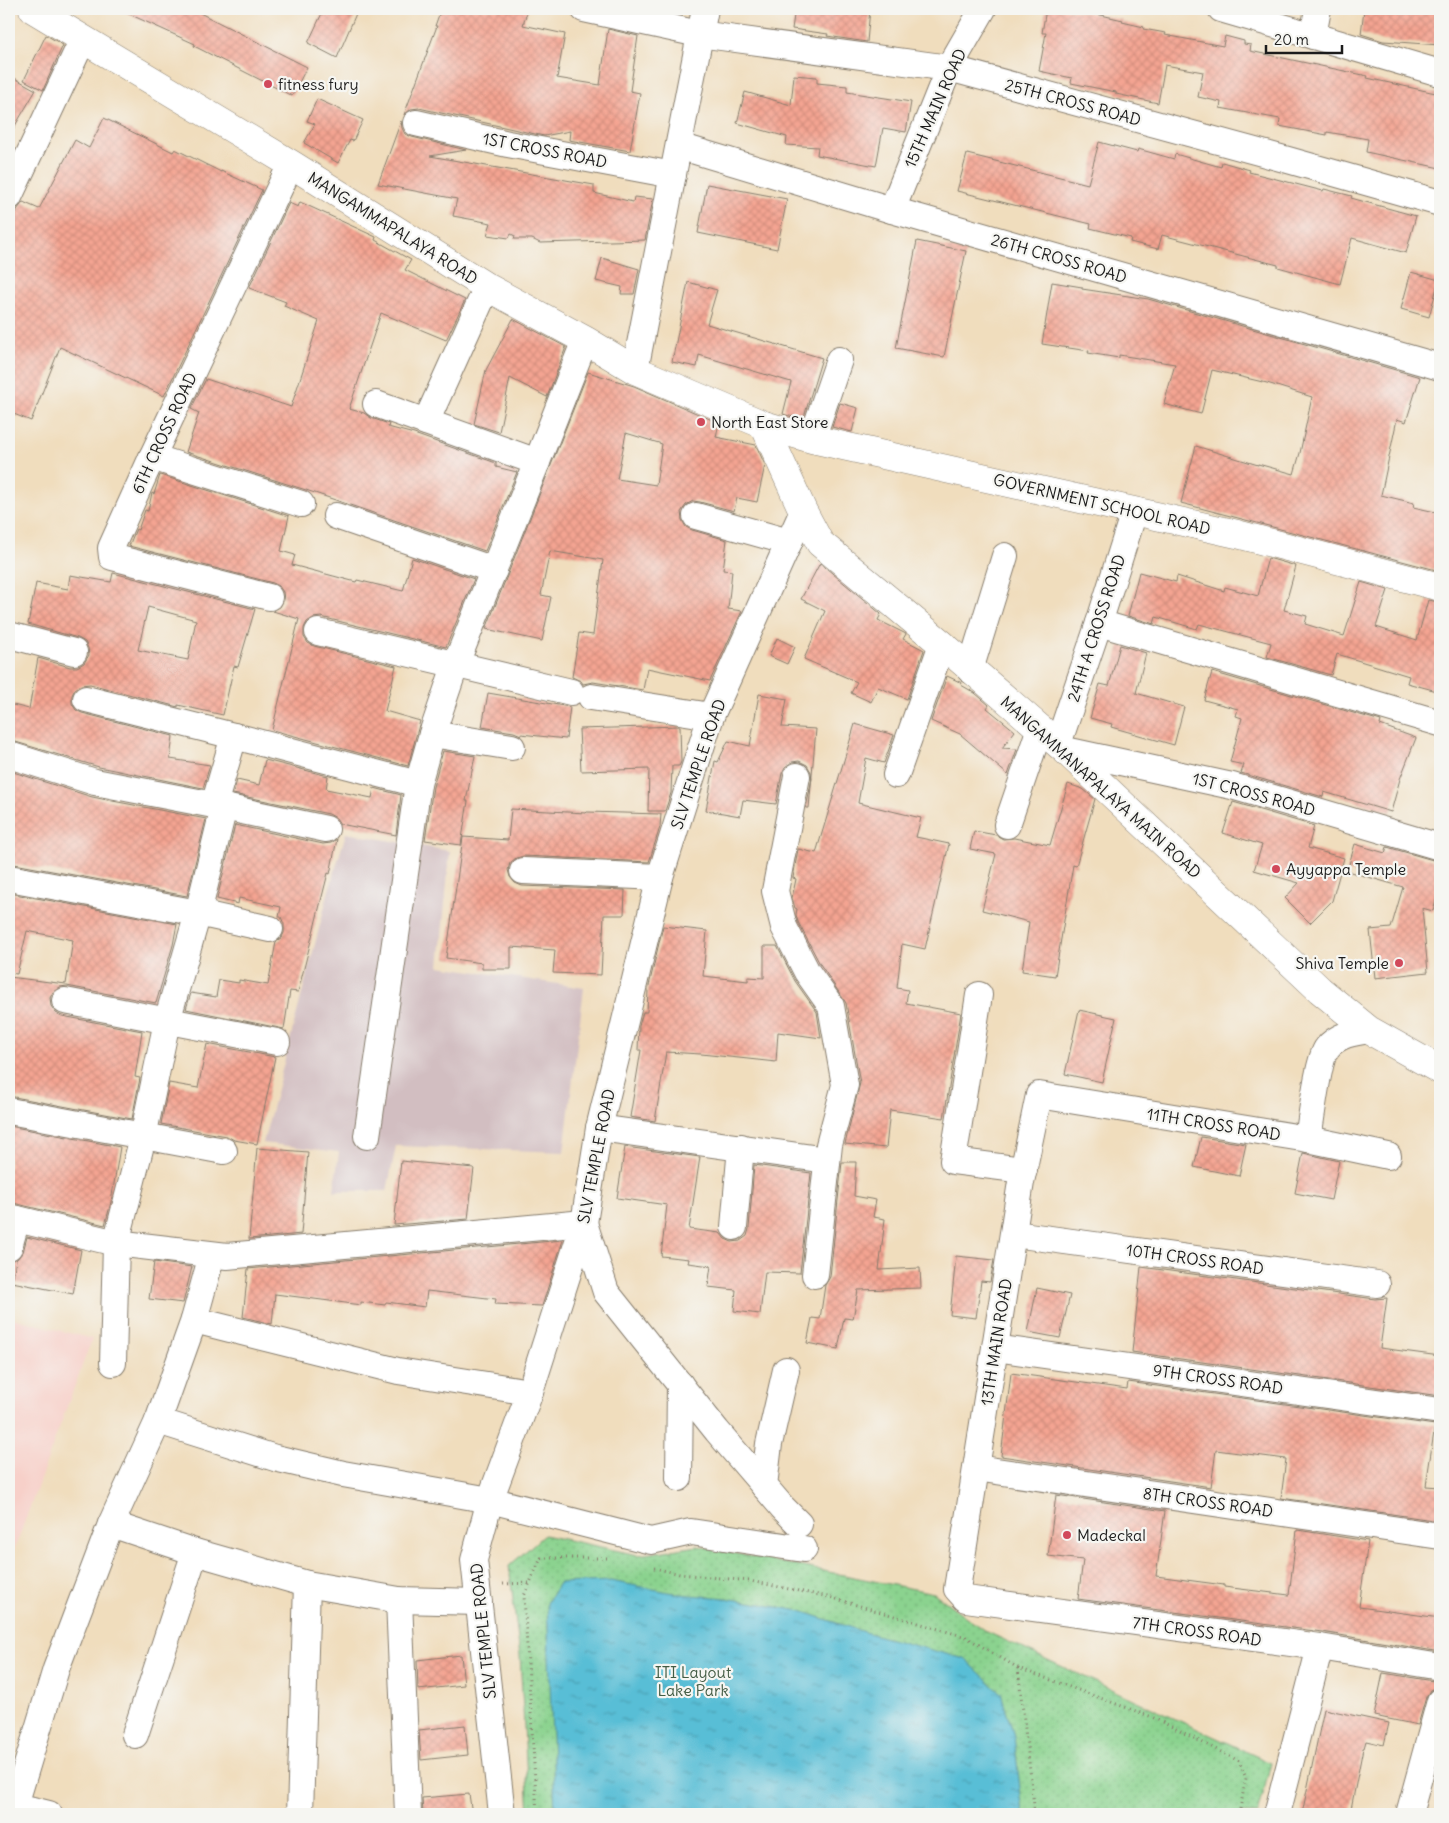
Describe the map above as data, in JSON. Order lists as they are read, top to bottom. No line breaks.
{"streets":{"main road":["MANGAMMAPALAYA ROAD","GOVERNMENT SCHOOL ROAD","MANGAMMANAPALAYA MAIN ROAD"],"street":["25TH CROSS ROAD","15TH MAIN ROAD","1ST CROSS ROAD","26TH CROSS ROAD","6TH CROSS ROAD","24TH A CROSS ROAD","SLV TEMPLE ROAD","11TH CROSS ROAD","10TH CROSS ROAD","13TH MAIN ROAD","9TH CROSS ROAD","8TH CROSS ROAD","7TH CROSS ROAD"]},"crossings":[["25TH CROSS ROAD","15TH MAIN ROAD"],["15TH MAIN ROAD","26TH CROSS ROAD"],["1ST CROSS ROAD","24TH A CROSS ROAD"],["1ST CROSS ROAD","MANGAMMANAPALAYA MAIN ROAD"],["MANGAMMAPALAYA ROAD","6TH CROSS ROAD"],["MANGAMMAPALAYA ROAD","GOVERNMENT SCHOOL ROAD"],["MANGAMMAPALAYA ROAD","MANGAMMANAPALAYA MAIN ROAD"],["GOVERNMENT SCHOOL ROAD","24TH A CROSS ROAD"],["GOVERNMENT SCHOOL ROAD","MANGAMMANAPALAYA MAIN ROAD"],["24TH A CROSS ROAD","MANGAMMANAPALAYA MAIN ROAD"],["SLV TEMPLE ROAD","MANGAMMANAPALAYA MAIN ROAD"],["11TH CROSS ROAD","13TH MAIN ROAD"],["10TH CROSS ROAD","13TH MAIN ROAD"],["13TH MAIN ROAD","9TH CROSS ROAD"],["13TH MAIN ROAD","8TH CROSS ROAD"],["13TH MAIN ROAD","7TH CROSS ROAD"]],"parks":["ITI Layout Lake Park"],"places":["fitness fury","North East Store","Ayyappa Temple","Shiva Temple","Madeckal"],"scale_bar":"20 m"}
